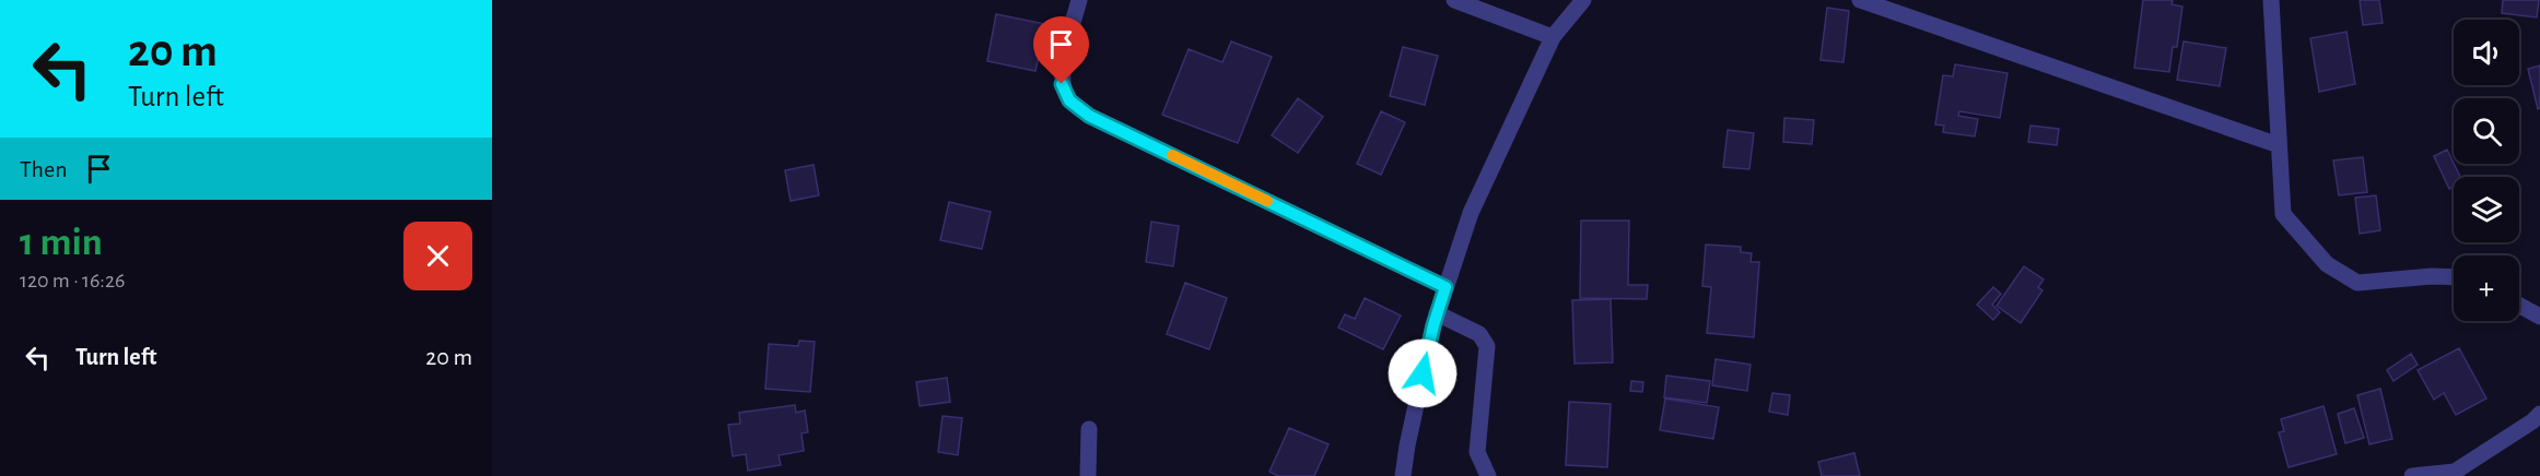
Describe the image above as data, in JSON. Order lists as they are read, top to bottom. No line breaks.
{"page":{"turn":["20 m","Turn left"],"map_buttons":"+","then":"Then","heading":["1 min","120 m · 16:26"],"list":[{"name":"Turn left","value":"20 m"}]}}
